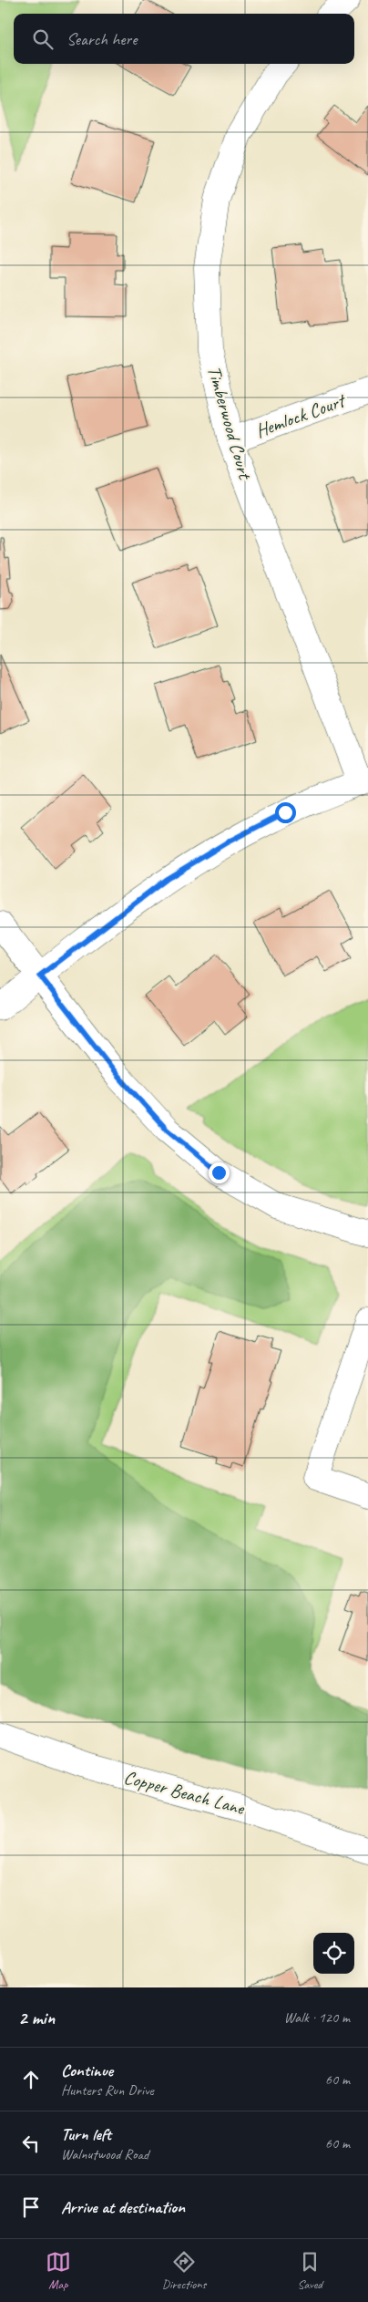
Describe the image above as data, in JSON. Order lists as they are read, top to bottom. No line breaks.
{"streets":{"street":["Hemlock Court","Timberwood Court","Copper Beach Lane"]},"crossings":[["Hemlock Court","Timberwood Court"]],"page":{"search":"Search here","heading":["2 min","Walk · 120 m"],"list":[["Continue","Hunters Run Drive","60 m"],["Turn left","Walnutwood Road","60 m"],"Arrive at destination"],"nav":["Map","Directions","Saved"]}}
